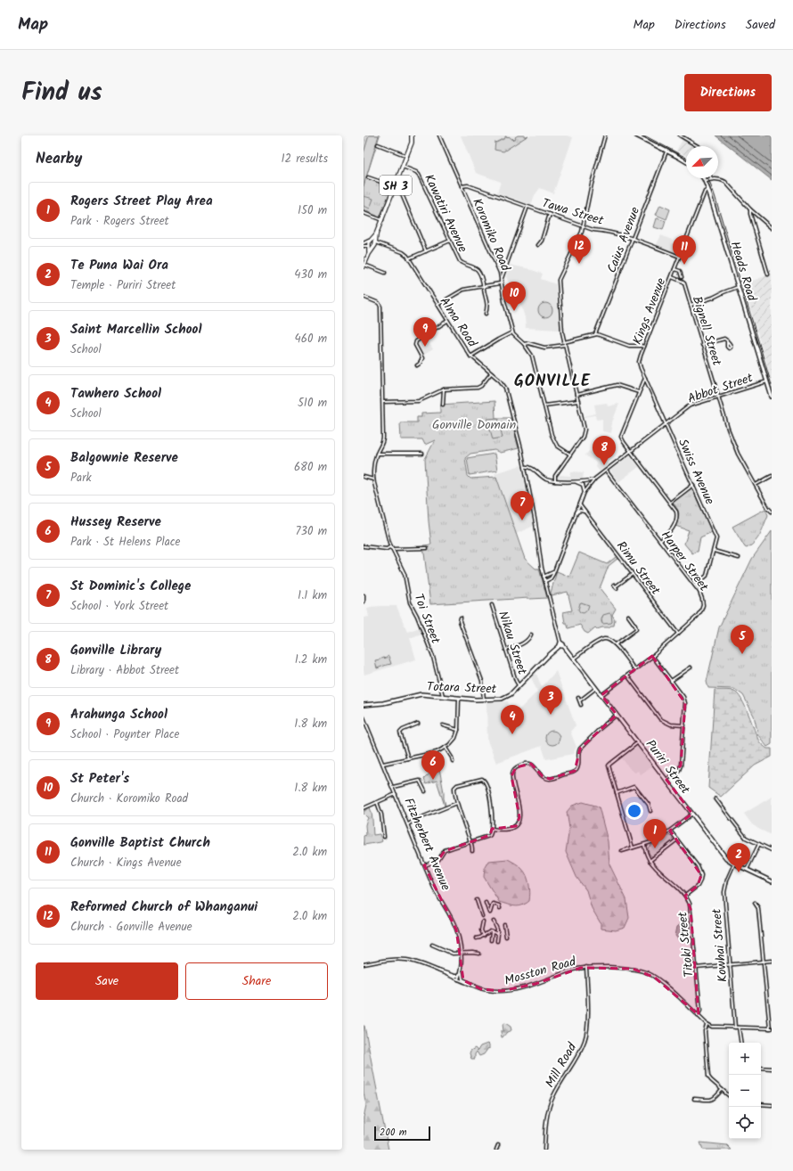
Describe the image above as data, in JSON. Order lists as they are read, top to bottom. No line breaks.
{"streets":{"highway":["SH 3"],"main road":["Heads Road","Totara Street","Puriri Street"],"street":["Tawa Street","Kawatiri Avenue","Koromiko Road","Caius Avenue","Kings Avenue","Alma Road","Bignell Street","Abbot Street","Swiss Avenue","Harper Street","Rimu Street","Toi Street","Nikau Street","Fitzherbert Avenue","Titoki Street","Kowhai Street","Mosston Road","Mill Road"]},"crossings":[["SH 3","Kawatiri Avenue"],["SH 3","Alma Road"],["Tawa Street","Koromiko Road"],["Tawa Street","Caius Avenue"],["Tawa Street","Kings Avenue"],["Heads Road","Kings Avenue"],["Heads Road","Abbot Street"],["Kings Avenue","Bignell Street"],["Kings Avenue","Swiss Avenue"],["Alma Road","Puriri Street"],["Bignell Street","Abbot Street"],["Abbot Street","Swiss Avenue"],["Abbot Street","Harper Street"],["Swiss Avenue","Harper Street"],["Harper Street","Rimu Street"],["Harper Street","Puriri Street"],["Toi Street","Totara Street"],["Nikau Street","Totara Street"],["Totara Street","Puriri Street"],["Puriri Street","Kowhai Street"],["Fitzherbert Avenue","Mosston Road"],["Titoki Street","Mosston Road"],["Mosston Road","Mill Road"]],"districts":["GONVILLE"],"parks":["Gonville Domain"],"scale_bar":"200 m","north":"bottom left","page":{"header":"Map","nav":["Map","Directions","Saved"],"title":"Find us","buttons":["Directions",["Save","Share"]],"heading":["Nearby","12 results"],"list":[{"mark":"1","name":"Rogers Street Play Area","note":"Park · Rogers Street","value":"150 m"},{"mark":"2","name":"Te Puna Wai Ora","note":"Temple · Puriri Street","value":"430 m"},{"mark":"3","name":"Saint Marcellin School","note":"School","value":"460 m"},{"mark":"4","name":"Tawhero School","note":"School","value":"510 m"},{"mark":"5","name":"Balgownie Reserve","note":"Park","value":"680 m"},{"mark":"6","name":"Hussey Reserve","note":"Park · St Helens Place","value":"730 m"},{"mark":"7","name":"St Dominic's College","note":"School · York Street","value":"1.1 km"},{"mark":"8","name":"Gonville Library","note":"Library · Abbot Street","value":"1.2 km"},{"mark":"9","name":"Arahunga School","note":"School · Poynter Place","value":"1.8 km"},{"mark":"10","name":"St Peter's","note":"Church · Koromiko Road","value":"1.8 km"},{"mark":"11","name":"Gonville Baptist Church","note":"Church · Kings Avenue","value":"2.0 km"},{"mark":"12","name":"Reformed Church of Whanganui","note":"Church · Gonville Avenue","value":"2.0 km"}],"pins":["12","11","10","9","8","7","5","3","4","6","1","2"],"map_buttons":["+","−"],"scale":"200 m"}}
